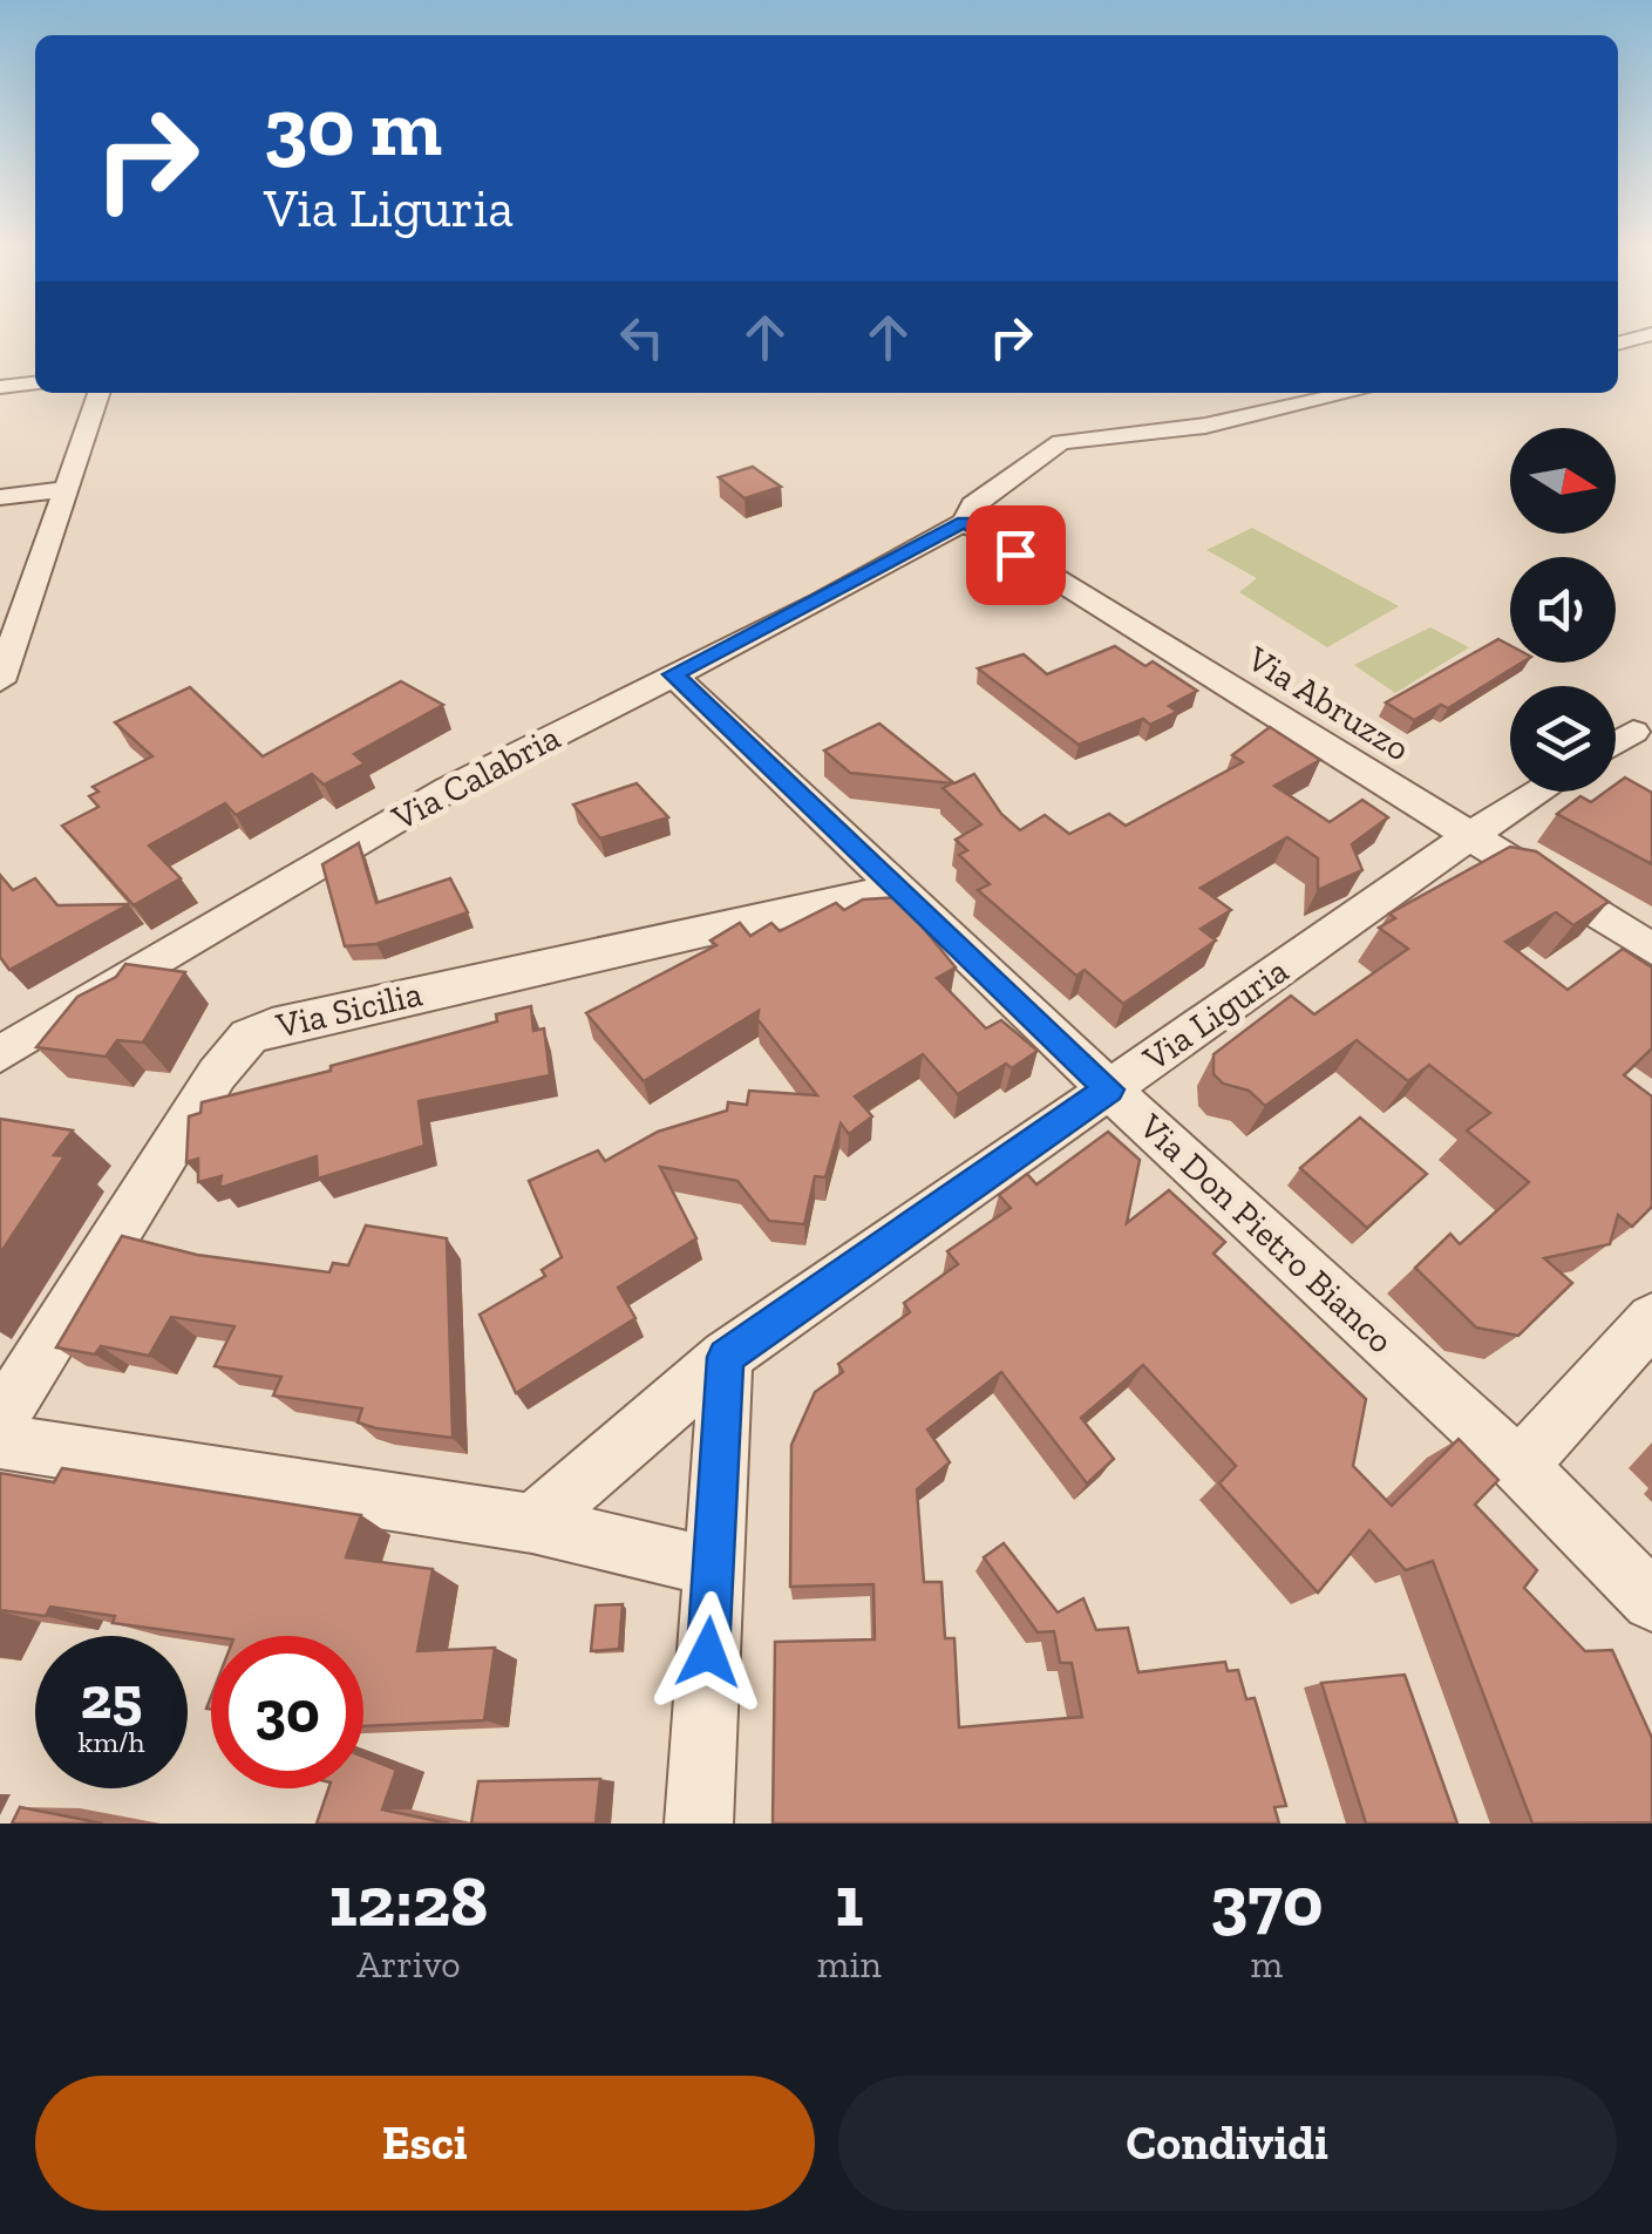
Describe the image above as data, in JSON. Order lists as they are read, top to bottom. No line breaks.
{"streets":{"street":["Via Abruzzo","Via Calabria","Via Sicilia","Via Liguria","Via Don Pietro Bianco"]},"crossings":[["Via Abruzzo","Via Calabria"],["Via Abruzzo","Via Liguria"],["Via Calabria","Via Don Pietro Bianco"],["Via Sicilia","Via Don Pietro Bianco"],["Via Liguria","Via Don Pietro Bianco"]],"north":"right","page":{"turn":["30 m","Via Liguria"],"speed":"25 km/h","limit":"30","eta":["12:28","Arrivo","1","min","370","m"],"buttons":["Esci","Condividi"]}}
